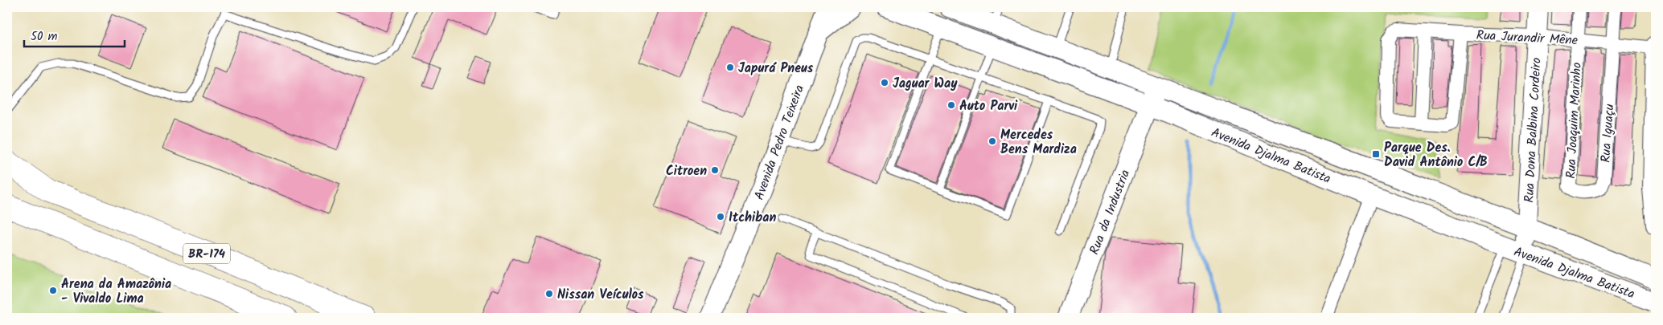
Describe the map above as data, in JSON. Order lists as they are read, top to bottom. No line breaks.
{"streets":{"highway":["BR-174"],"main road":["Rua Dona Balbina Cordeiro","Avenida Pedro Teixeira","Avenida Djalma Batista","Rua da Industria"],"street":["Rua Jurandir Mêne","Rua Joaquim Marinho","Rua Iguaçu"]},"crossings":[["Rua Jurandir Mêne","Rua Joaquim Marinho"],["Rua Jurandir Mêne","Rua Dona Balbina Cordeiro"],["Rua Jurandir Mêne","Rua Iguaçu"],["Rua Joaquim Marinho","Rua Iguaçu"],["Rua Dona Balbina Cordeiro","Avenida Djalma Batista"],["Avenida Djalma Batista","Rua da Industria"]],"places":{"other":["Japurá Pneus","Jaguar Way","Auto Parvi","Mercedes Bens Mardiza","Citroen","Itchiban","Arena da Amazônia - Vivaldo Lima","Nissan Veículos"],"transit":["Parque Des. David Antônio C/B"]},"scale_bar":"50 m"}
